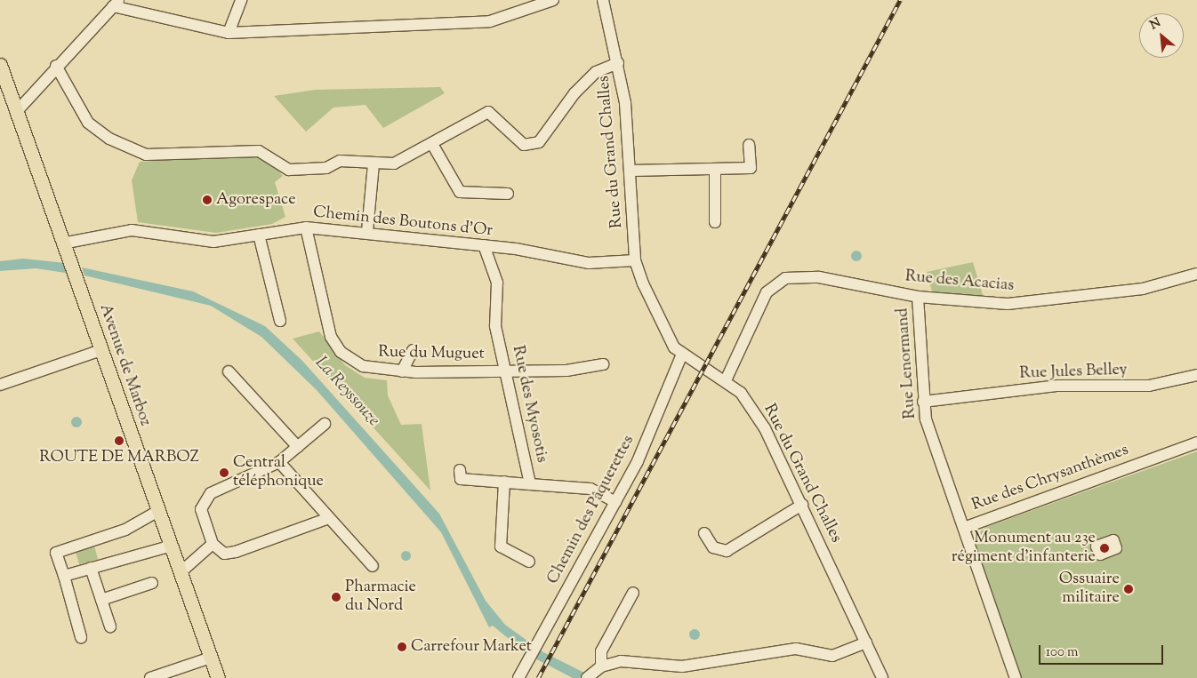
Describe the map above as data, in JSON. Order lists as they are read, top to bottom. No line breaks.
{"streets":{"main road":["Avenue de Marboz"],"street":["Rue du Grand Challes","Chemin des Boutons d'Or","Rue des Acacias","Rue du Muguet","Rue Lenormand","Rue Jules Belley","Rue des Myosotis","Rue des Chrysanthèmes","Chemin des Pâquerettes"]},"crossings":[["Rue du Grand Challes","Chemin des Boutons d'Or"],["Rue du Grand Challes","Rue des Acacias"],["Rue du Grand Challes","Chemin des Pâquerettes"],["Chemin des Boutons d'Or","Rue du Muguet"],["Chemin des Boutons d'Or","Avenue de Marboz"],["Chemin des Boutons d'Or","Rue des Myosotis"],["Rue des Acacias","Rue Lenormand"],["Rue du Muguet","Rue des Myosotis"],["Rue Lenormand","Rue Jules Belley"],["Rue Lenormand","Rue des Chrysanthèmes"],["Rue des Myosotis","Chemin des Pâquerettes"]],"water":["La Reyssouze"],"places":["Agorespace","ROUTE DE MARBOZ","Central téléphonique","Monument au 23e régiment d'infanterie","Ossuaire militaire","Pharmacie du Nord","Carrefour Market"],"scale_bar":"100 m","north":"top left"}
